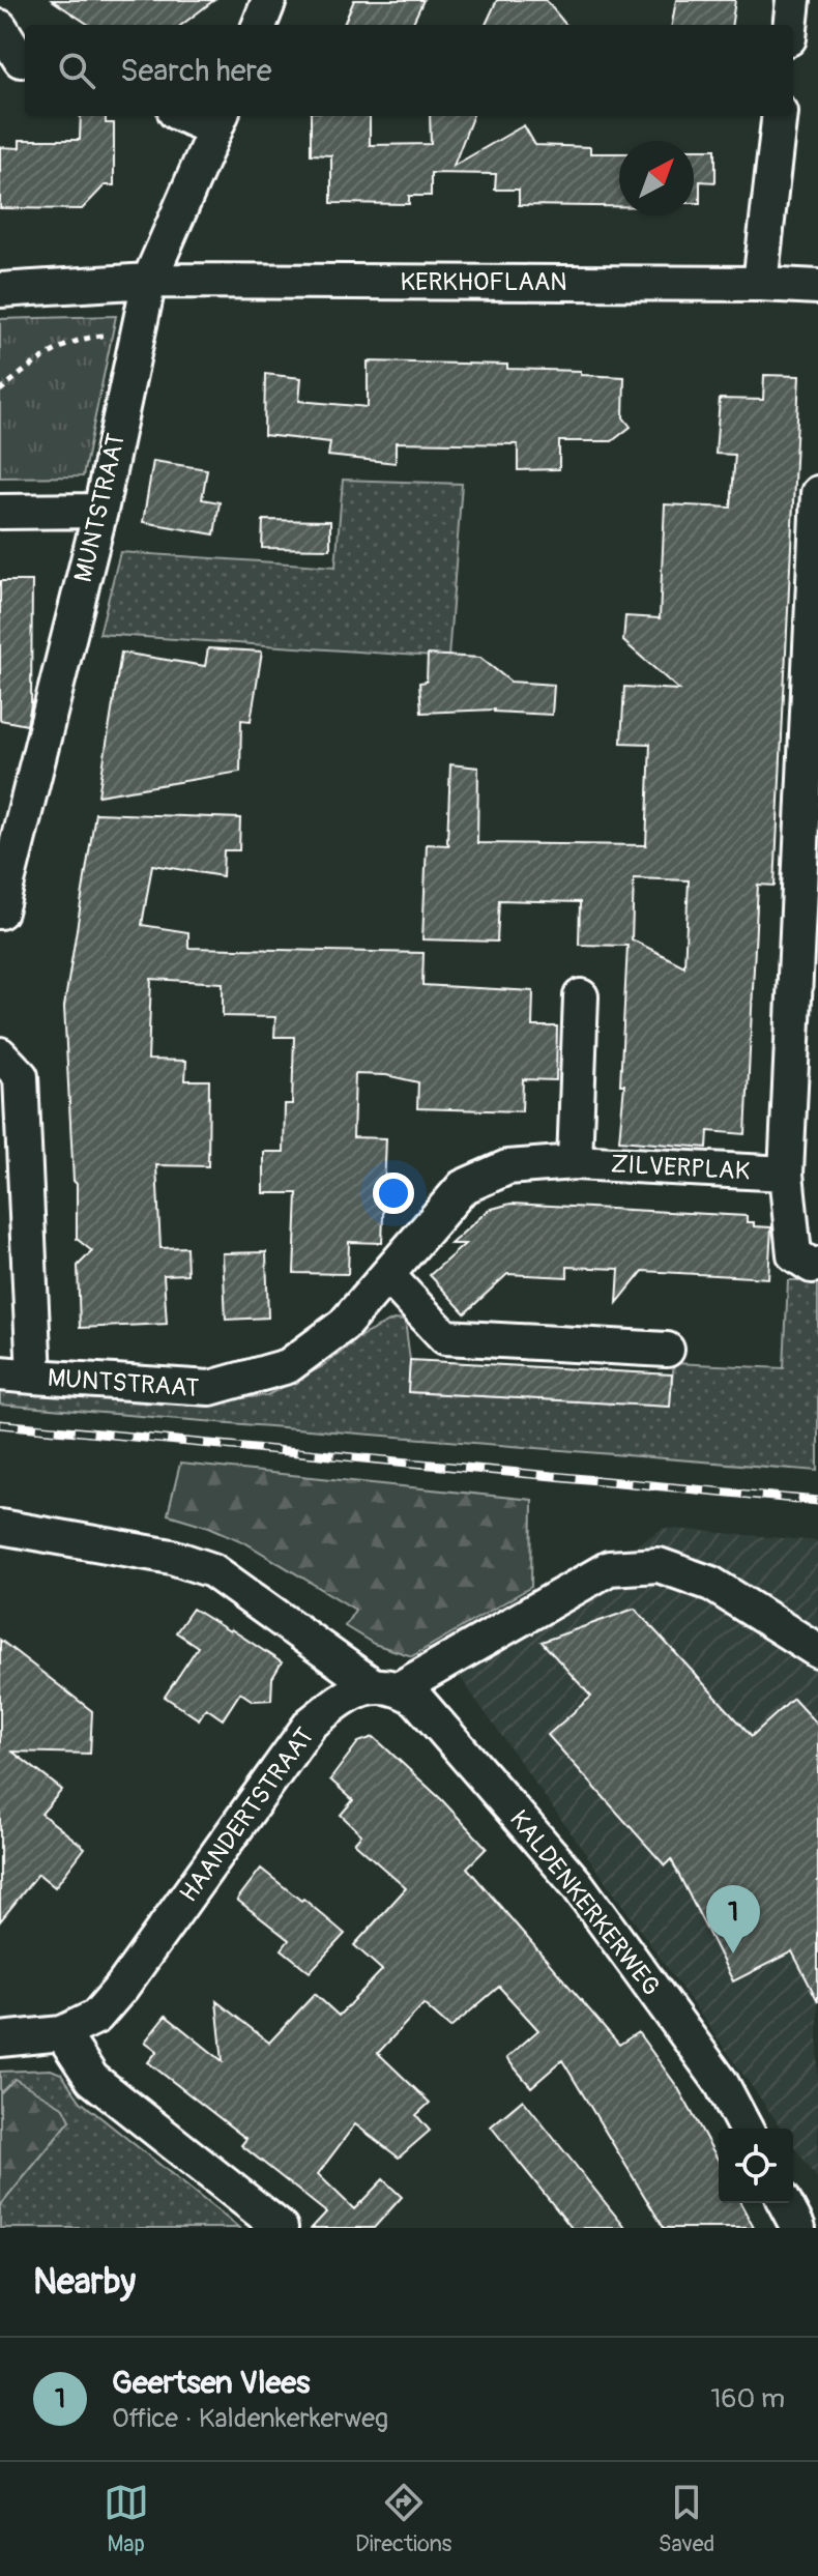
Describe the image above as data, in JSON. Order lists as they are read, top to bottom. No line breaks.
{"streets":{"street":["KERKHOFLAAN","MUNTSTRAAT","ZILVERPLAK","HAANDERTSTRAAT","KALDENKERKERWEG"]},"crossings":[["KERKHOFLAAN","MUNTSTRAAT"],["MUNTSTRAAT","ZILVERPLAK"],["HAANDERTSTRAAT","KALDENKERKERWEG"]],"north":"top right","page":{"search":"Search here","pins":"1","heading":"Nearby","list":[{"mark":"1","name":"Geertsen Vlees","note":"Office · Kaldenkerkerweg","value":"160 m"}],"nav":["Map","Directions","Saved"]}}
